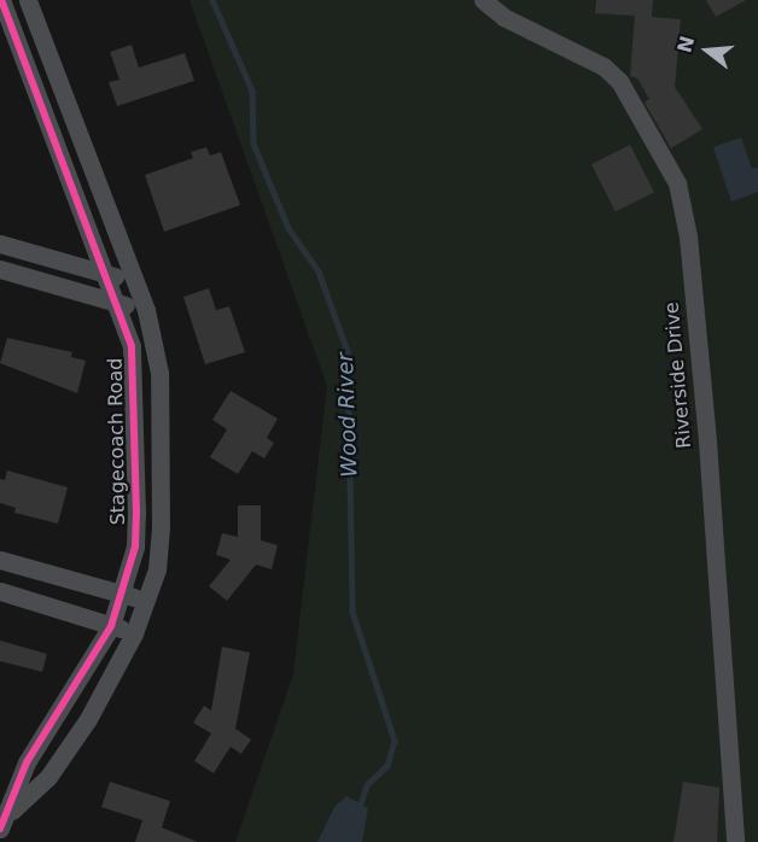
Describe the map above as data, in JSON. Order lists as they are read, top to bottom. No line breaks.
{"streets":{"street":["Riverside Drive","Stagecoach Road"]},"water":["Wood River"],"north":"left"}
